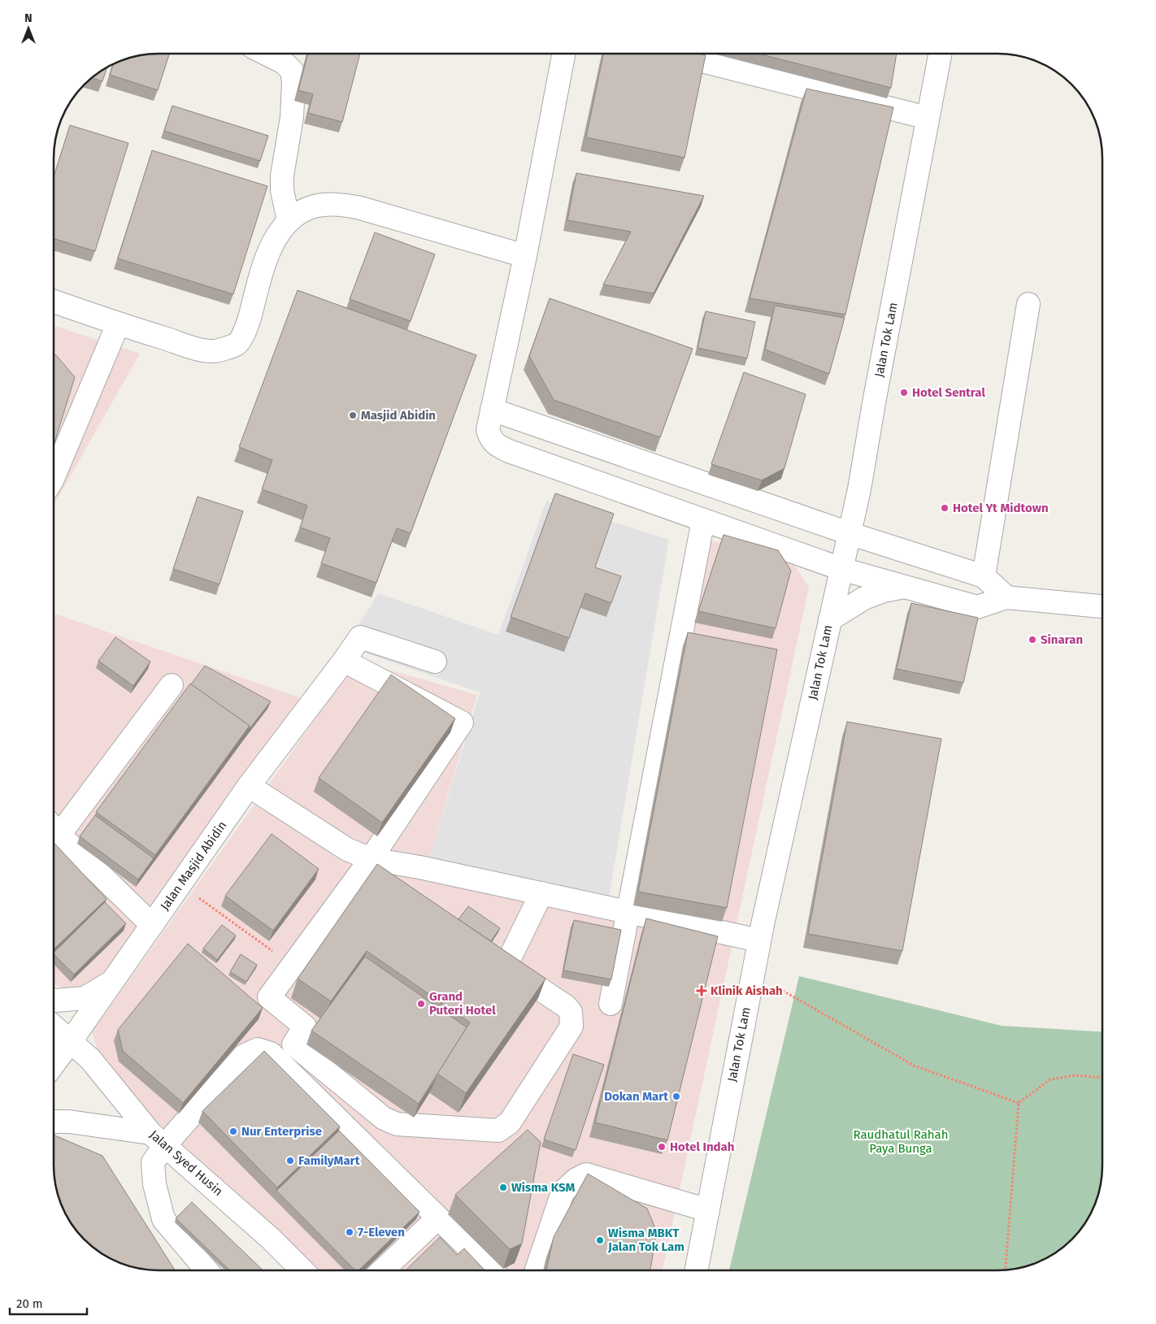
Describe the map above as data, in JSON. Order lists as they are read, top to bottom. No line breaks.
{"streets":{"street":["Jalan Tok Lam","Jalan Masjid Abidin","Jalan Syed Husin"]},"crossings":[["Jalan Masjid Abidin","Jalan Syed Husin"]],"parks":["Raudhatul Rahah Paya Bunga"],"places":{"other":["Hotel Sentral","Masjid Abidin","Hotel Yt Midtown","Sinaran","Grand Puteri Hotel","Dokan Mart","Nur Enterprise","Hotel Indah","FamilyMart","Wisma KSM","7-Eleven","Wisma MBKT Jalan Tok Lam"],"health":["Klinik Aishah"]},"scale_bar":"20 m","north":"top"}
